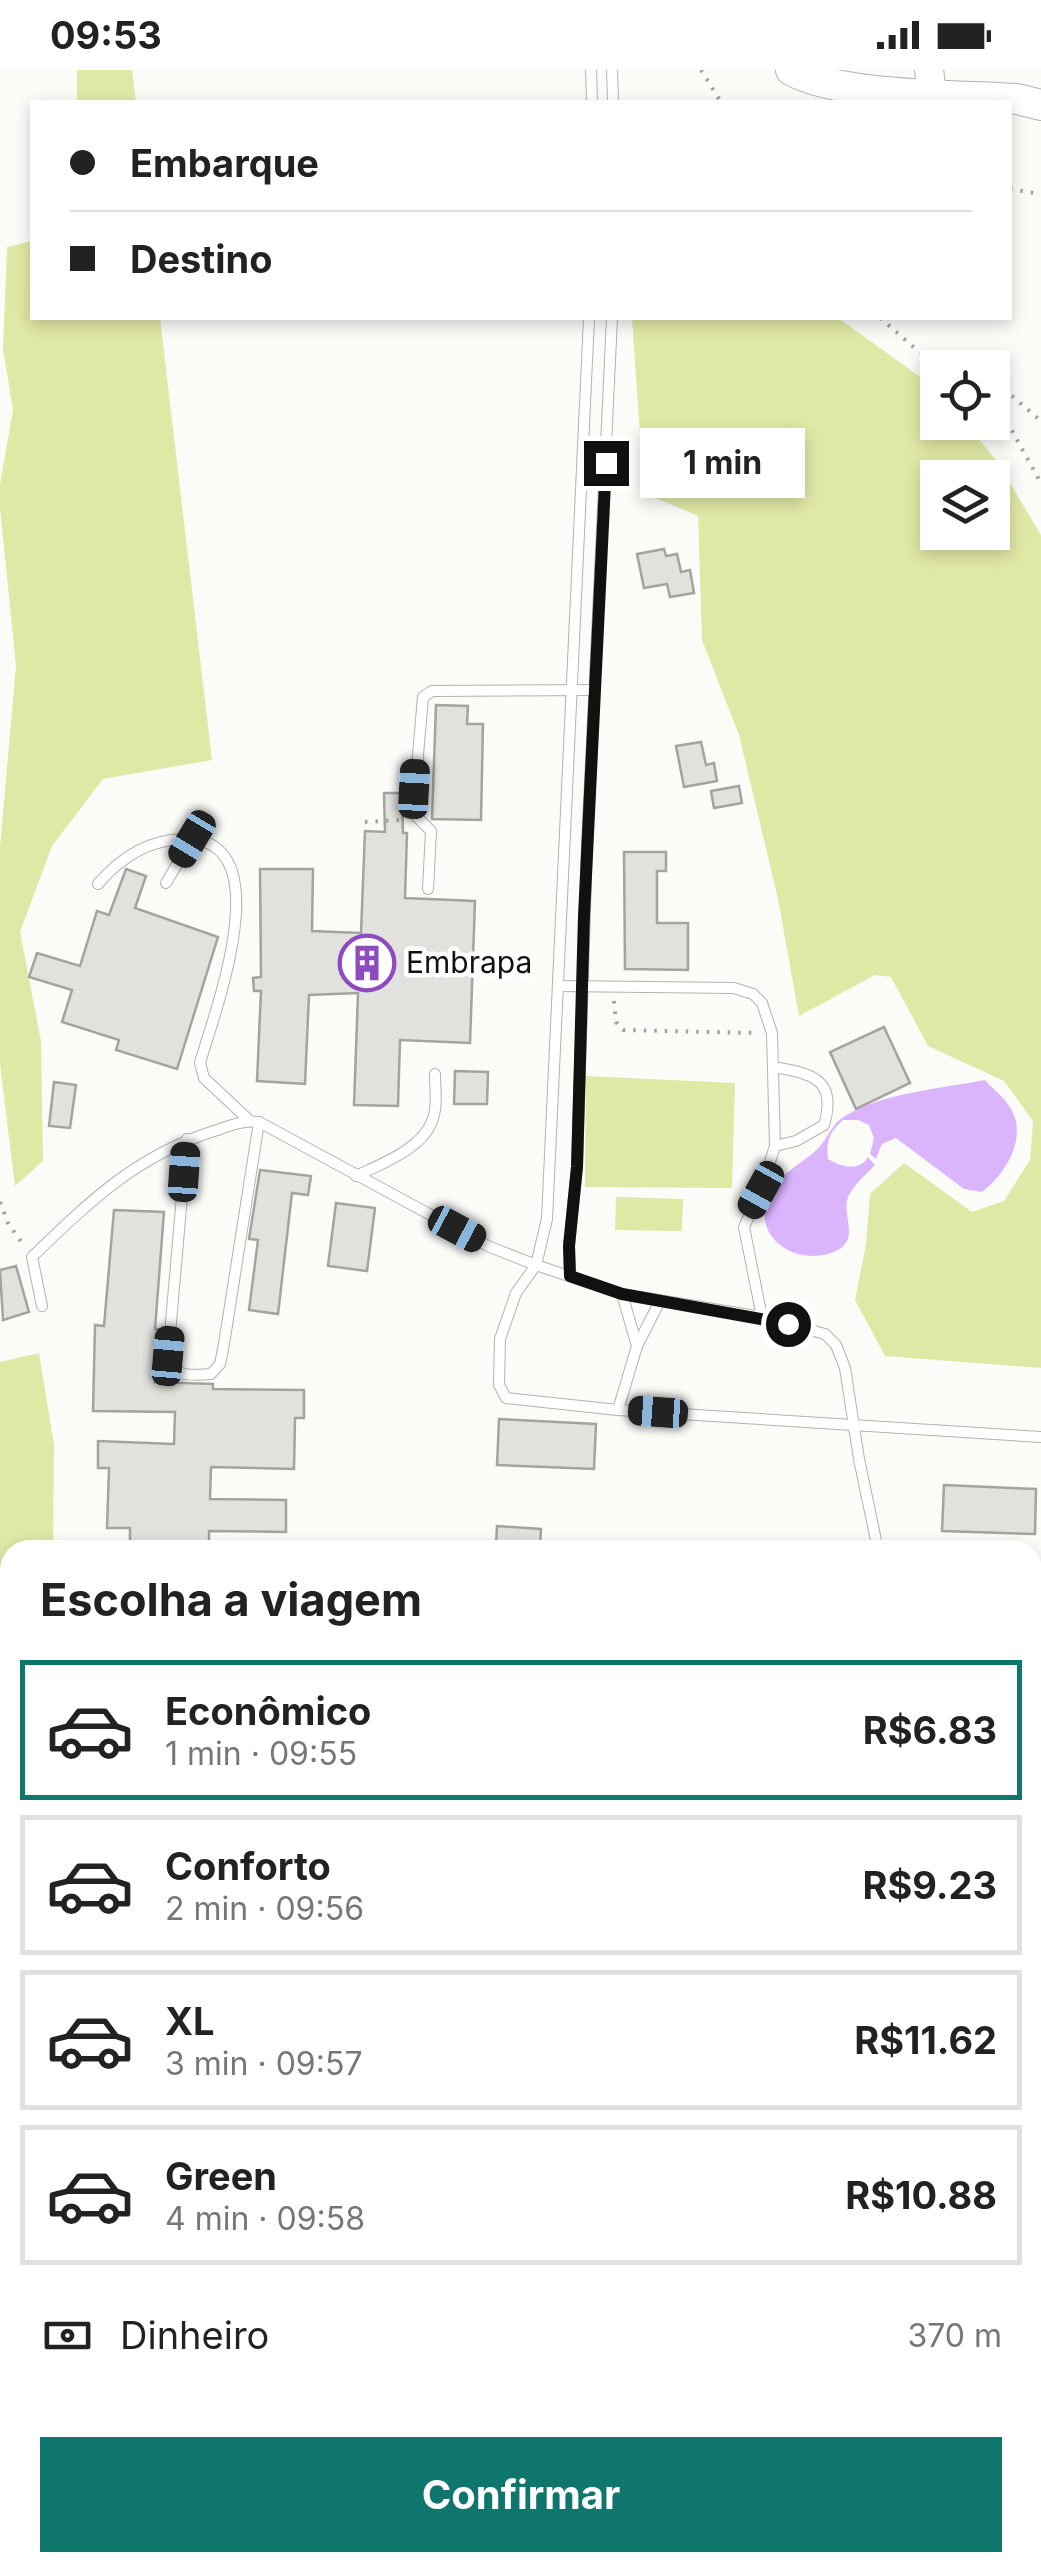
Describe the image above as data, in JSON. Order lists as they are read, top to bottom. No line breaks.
{"places":{"building":["Embrapa"]},"page":{"status":"09:53","banner":["Embarque","Destino"],"bubble":"1 min","heading":"Escolha a viagem","list":[{"name":"Econômico","note":"1 min · 09:55","value":"R$6.83"},{"name":"Conforto","note":"2 min · 09:56","value":"R$9.23"},{"name":"XL","note":"3 min · 09:57","value":"R$11.62"},{"name":"Green","note":"4 min · 09:58","value":"R$10.88"}],"pay":["Dinheiro","370 m"],"buttons":"Confirmar"}}
